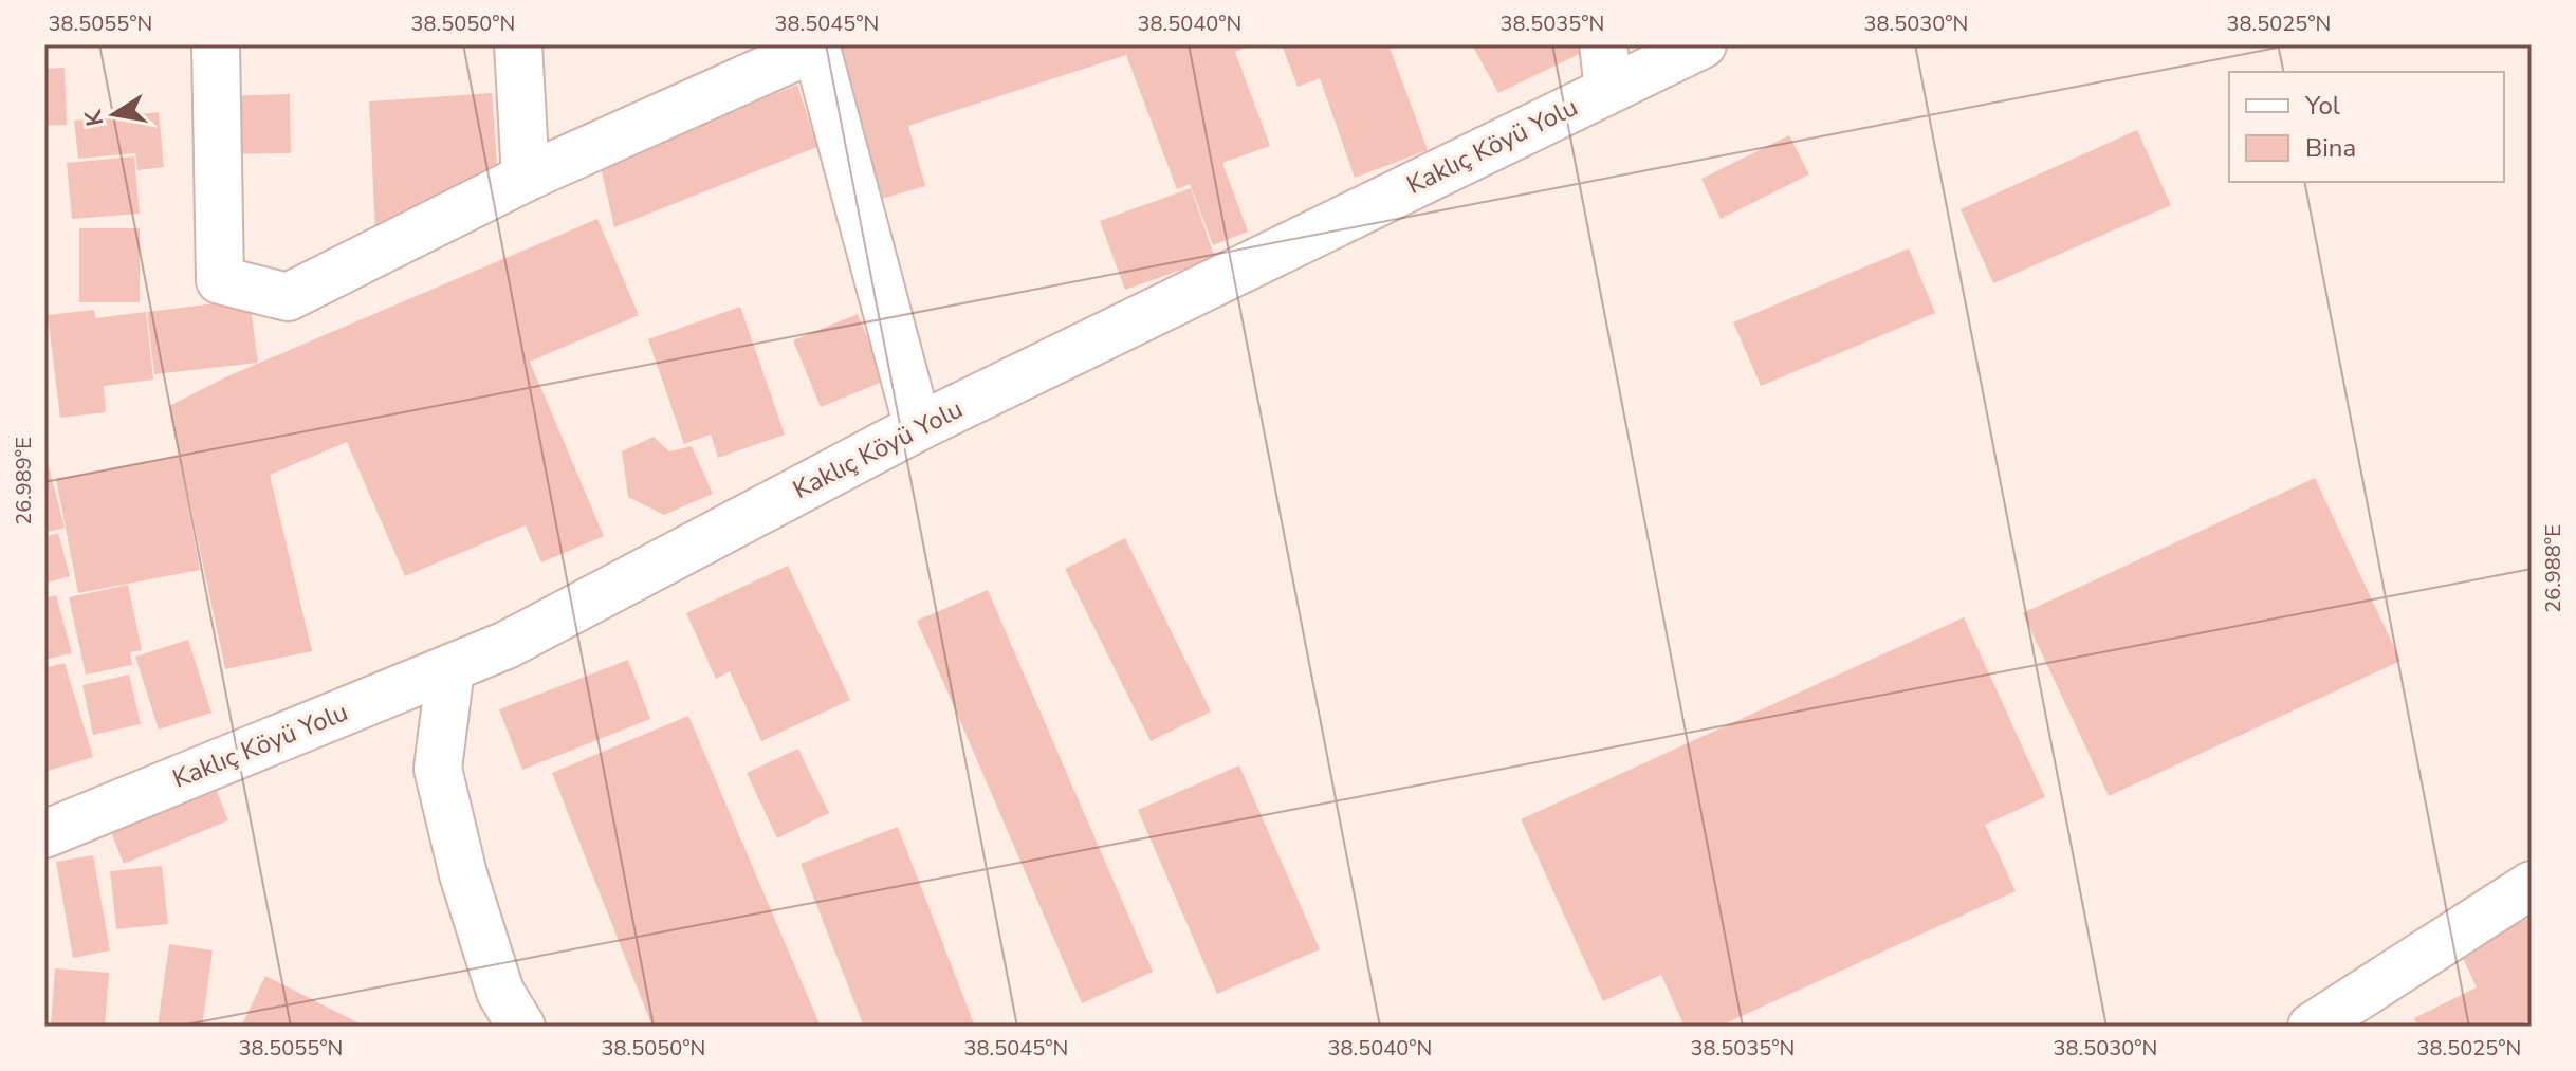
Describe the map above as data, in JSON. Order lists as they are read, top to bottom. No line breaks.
{"streets":{"street":["Kaklıç Köyü Yolu"]},"legend":["Yol","Bina"],"north":"left","coordinates":["38.5055°N","38.5050°N","38.5045°N","38.5040°N","38.5035°N","38.5030°N","38.5025°N","26.989°E","26.988°E"]}
